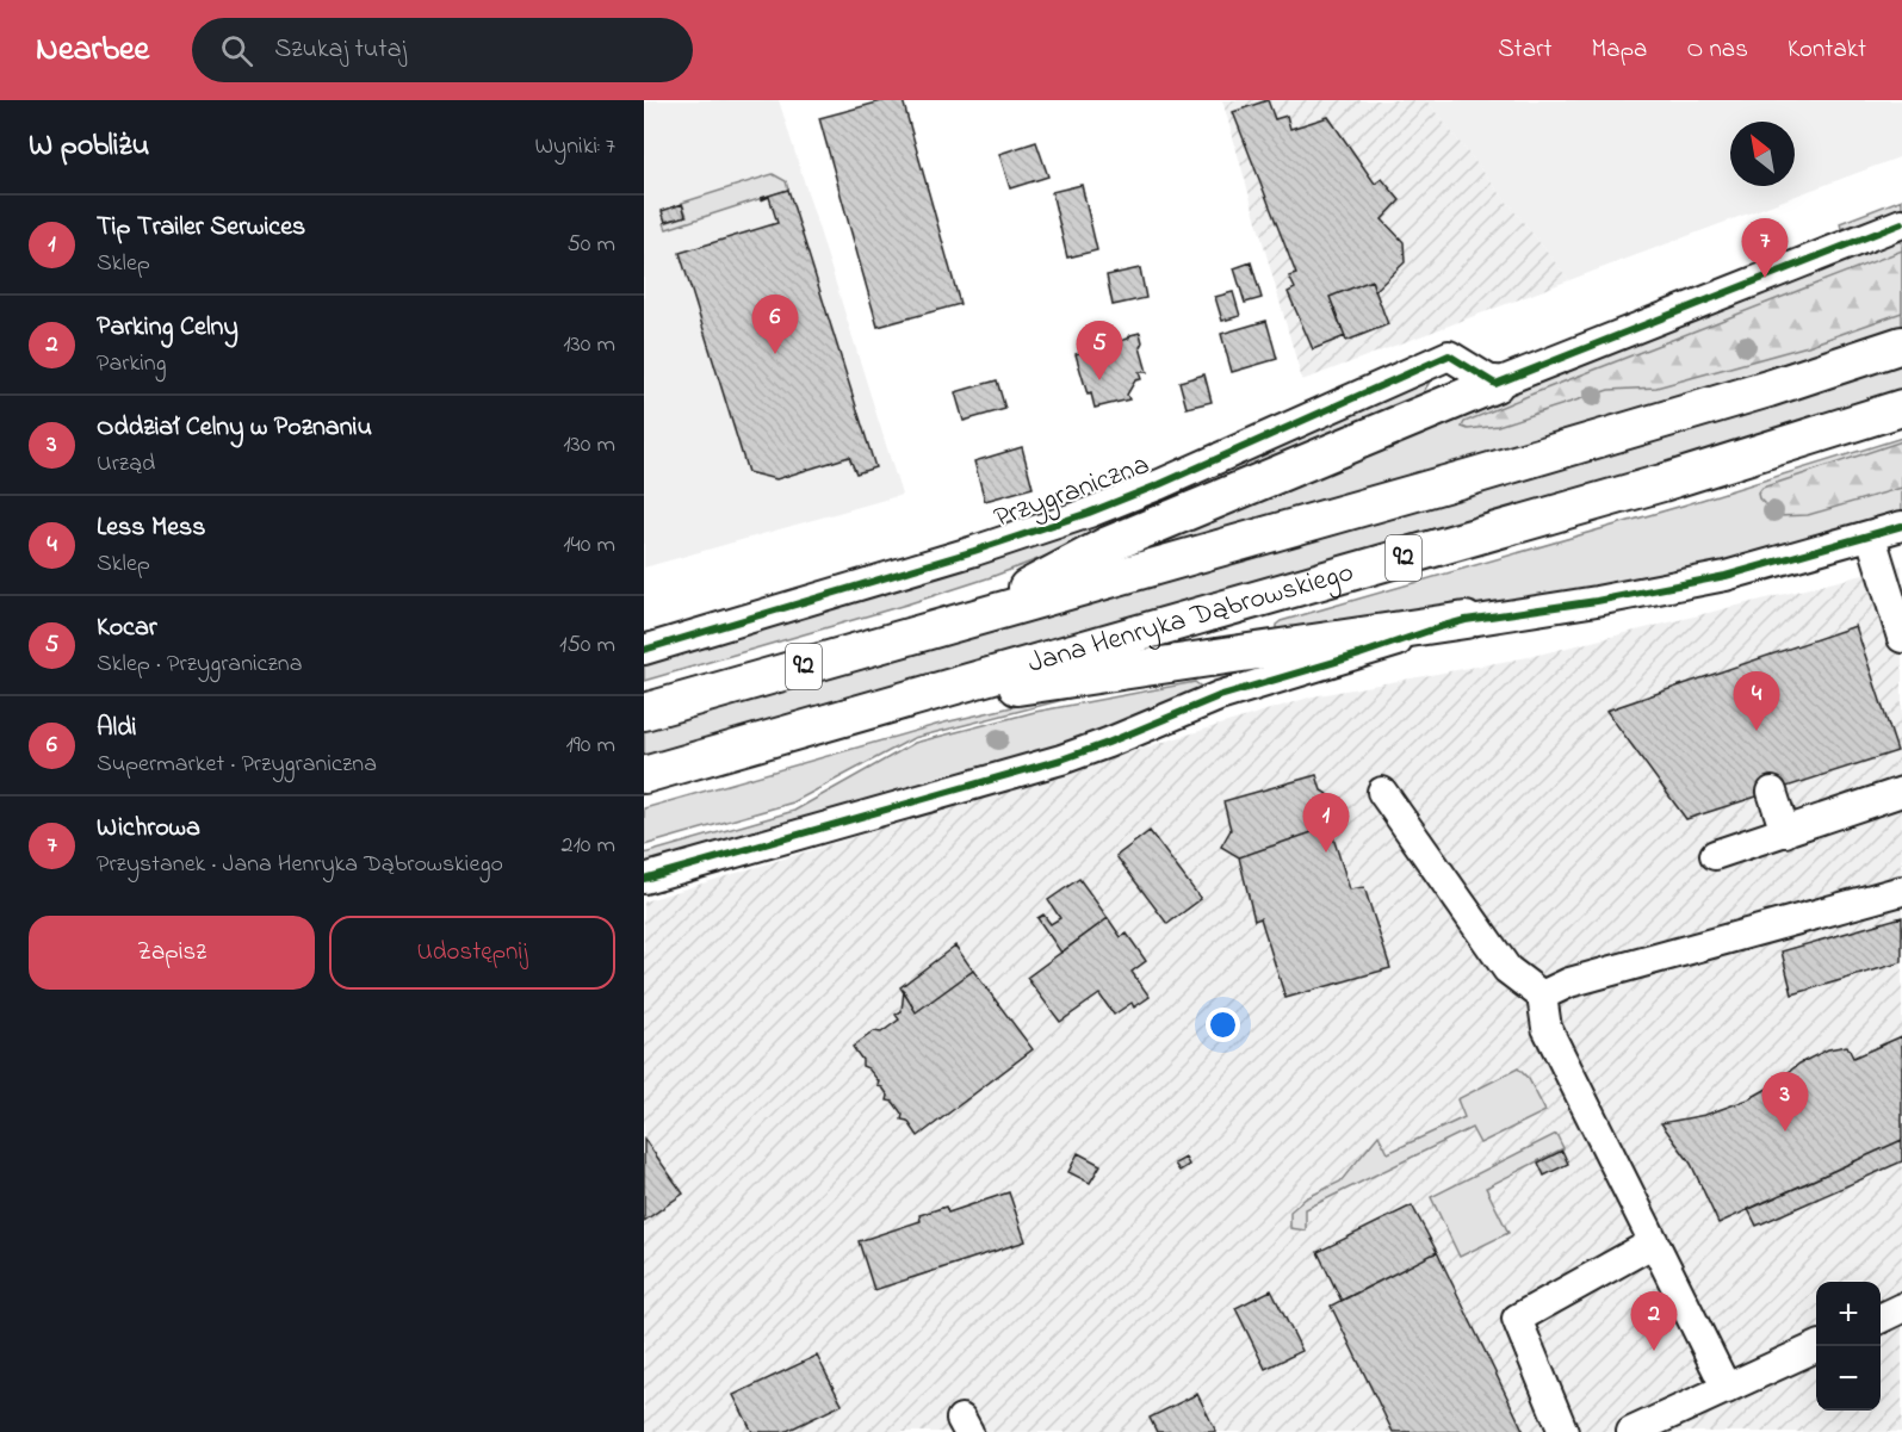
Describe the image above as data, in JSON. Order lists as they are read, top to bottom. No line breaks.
{"streets":{"main road":["92","Jana Henryka Dąbrowskiego"],"street":["Przygraniczna"]},"north":"top left","page":{"header":"Nearbee","search":"Szukaj tutaj","nav":["Start","Mapa","O nas","Kontakt"],"heading":["W pobliżu","Wyniki: 7"],"list":[{"mark":"1","name":"Tip Trailer Serwices","note":"Sklep","value":"50 m"},{"mark":"2","name":"Parking Celny","note":"Parking","value":"130 m"},{"mark":"3","name":"Oddział Celny w Poznaniu","note":"Urząd","value":"130 m"},{"mark":"4","name":"Less Mess","note":"Sklep","value":"140 m"},{"mark":"5","name":"Kocar","note":"Sklep · Przygraniczna","value":"150 m"},{"mark":"6","name":"Aldi","note":"Supermarket · Przygraniczna","value":"190 m"},{"mark":"7","name":"Wichrowa","note":"Przystanek · Jana Henryka Dąbrowskiego","value":"210 m"}],"pins":["7","6","5","4","1","3","2"],"buttons":["Zapisz","Udostępnij"],"map_buttons":["+","−"]}}
